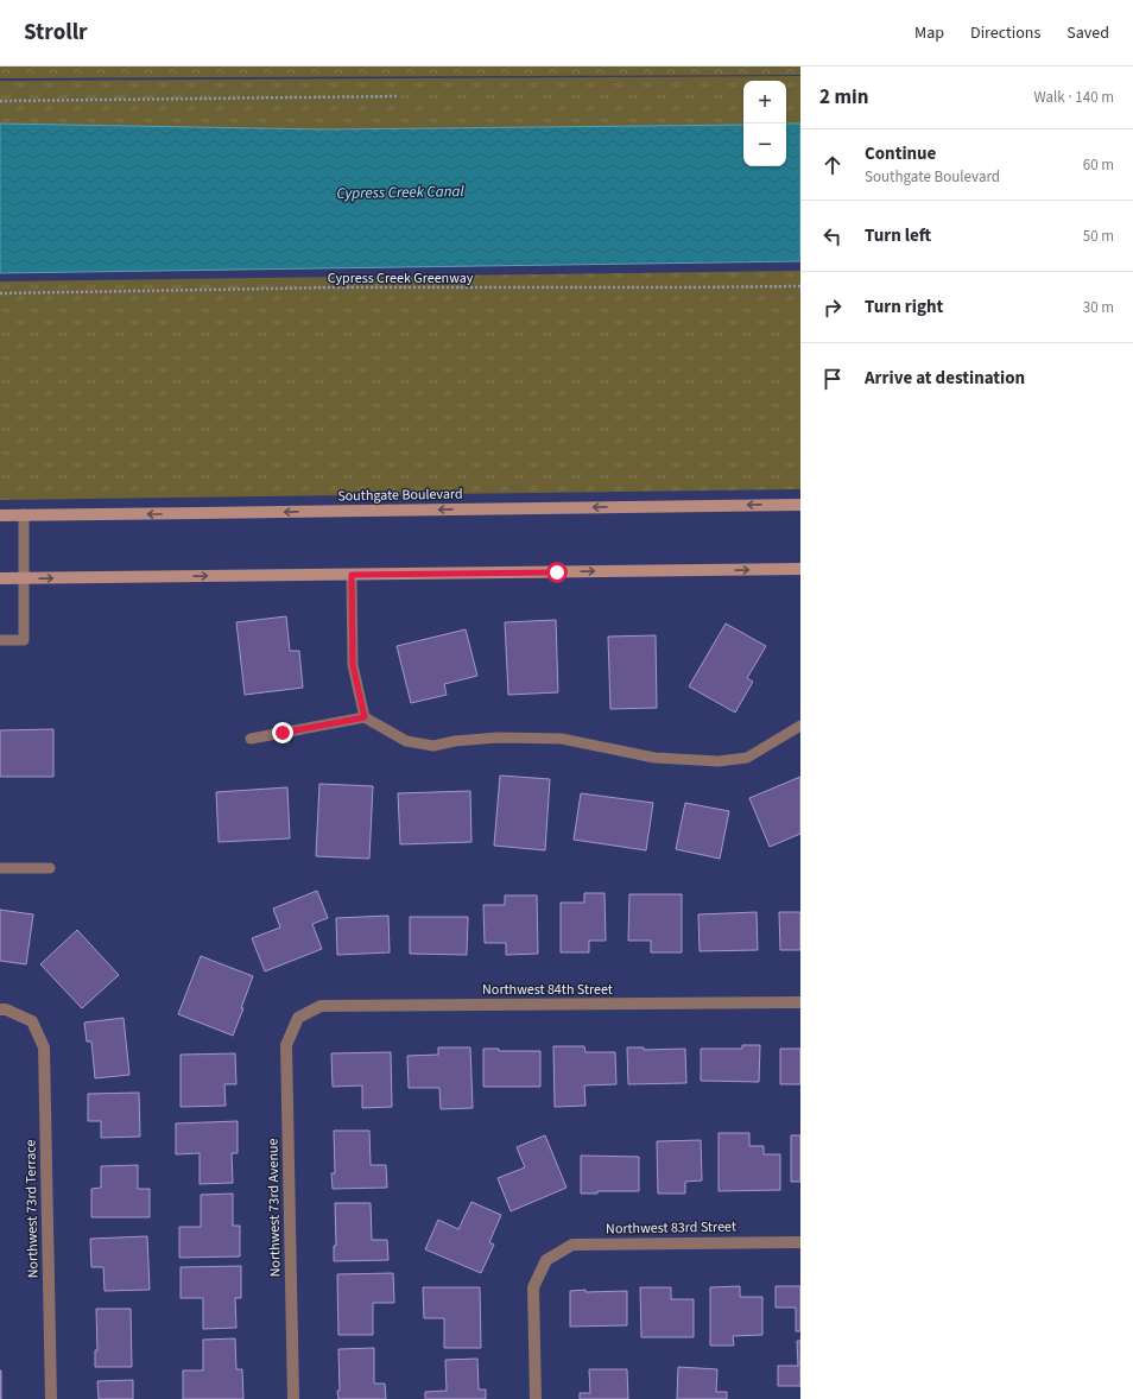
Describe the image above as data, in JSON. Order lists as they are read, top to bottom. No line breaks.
{"streets":{"main road":["Southgate Boulevard"],"street":["Northwest 84th Street","Northwest 73rd Avenue","Northwest 73rd Terrace","Northwest 83rd Street"],"path":["Cypress Creek Greenway"]},"crossings":[["Northwest 84th Street","Northwest 73rd Avenue"]],"water":["Cypress Creek Canal"],"page":{"header":"Strollr","nav":["Map","Directions","Saved"],"heading":["2 min","Walk · 140 m"],"map_buttons":["+","−"],"list":[["Continue","Southgate Boulevard","60 m"],["Turn left","50 m"],["Turn right","30 m"],"Arrive at destination"]}}
